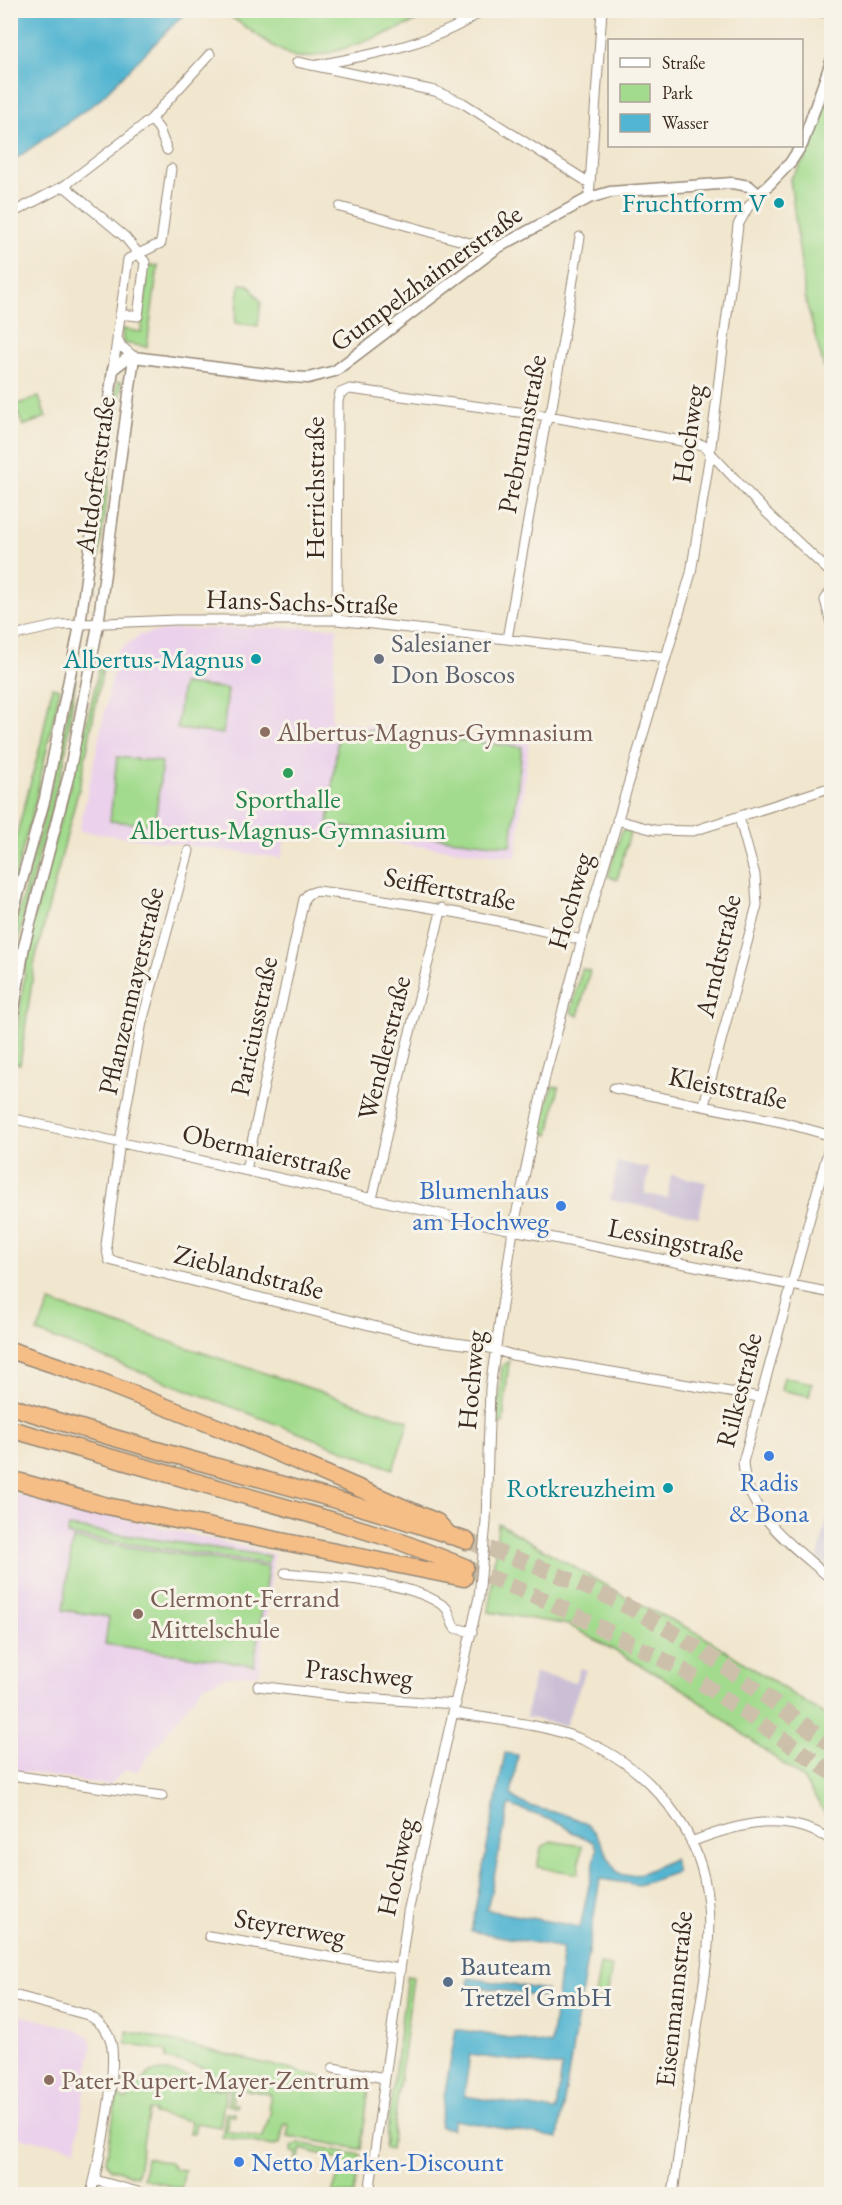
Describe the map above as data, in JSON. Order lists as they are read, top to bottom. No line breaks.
{"streets":{"street":["Gumpelzhaimerstraße","Prebrunnstraße","Hochweg","Altdorferstraße","Herrichstraße","Hans-Sachs-Straße","Seiffertstraße","Arndtstraße","Pflanzenmayerstraße","Pariciusstraße","Wendlerstraße","Kleiststraße","Obermaierstraße","Lessingstraße","Zieblandstraße","Rilkestraße","Praschweg","Steyrerweg","Eisenmannstraße"]},"crossings":[["Gumpelzhaimerstraße","Hochweg"],["Gumpelzhaimerstraße","Altdorferstraße"],["Prebrunnstraße","Herrichstraße"],["Prebrunnstraße","Hans-Sachs-Straße"],["Hochweg","Hans-Sachs-Straße"],["Hochweg","Seiffertstraße"],["Hochweg","Obermaierstraße"],["Hochweg","Lessingstraße"],["Hochweg","Zieblandstraße"],["Hochweg","Praschweg"],["Hochweg","Steyrerweg"],["Hochweg","Eisenmannstraße"],["Altdorferstraße","Hans-Sachs-Straße"],["Herrichstraße","Hans-Sachs-Straße"],["Seiffertstraße","Pariciusstraße"],["Seiffertstraße","Wendlerstraße"],["Arndtstraße","Kleiststraße"],["Pflanzenmayerstraße","Obermaierstraße"],["Pflanzenmayerstraße","Zieblandstraße"],["Pariciusstraße","Obermaierstraße"],["Wendlerstraße","Obermaierstraße"],["Kleiststraße","Rilkestraße"],["Obermaierstraße","Lessingstraße"],["Obermaierstraße","Zieblandstraße"],["Lessingstraße","Rilkestraße"],["Praschweg","Eisenmannstraße"]],"places":["Fruchtform V","Albertus-Magnus","Salesianer Don Boscos","Albertus-Magnus-Gymnasium","Sporthalle Albertus-Magnus-Gymnasium","Blumenhaus am Hochweg","Radis & Bona","Rotkreuzheim","Clermont-Ferrand Mittelschule","Bauteam Tretzel GmbH","Pater-Rupert-Mayer-Zentrum","Netto Marken-Discount"],"legend":["Straße","Park","Wasser"]}
